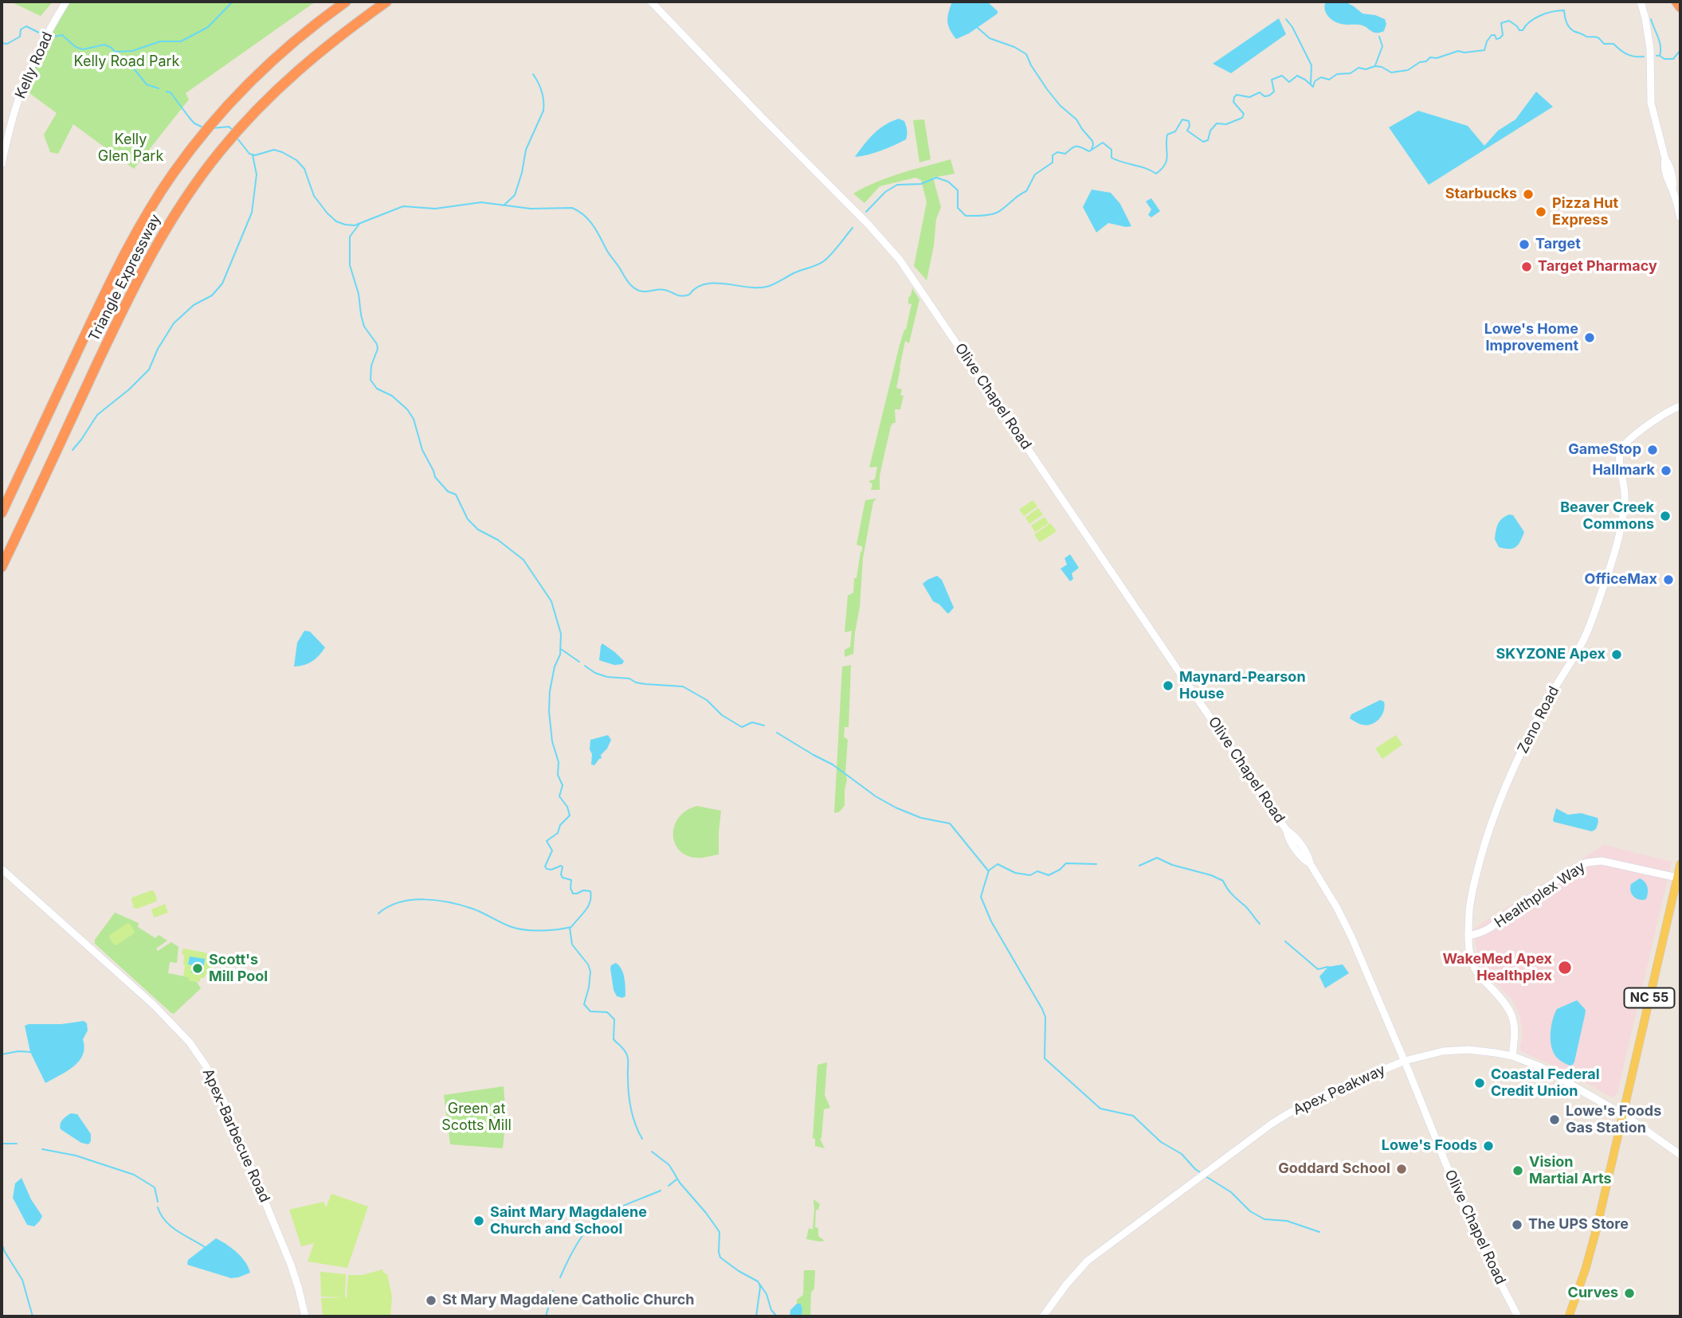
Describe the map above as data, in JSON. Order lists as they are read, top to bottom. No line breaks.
{"streets":{"highway":["Triangle Expressway"],"main road":["Kelly Road","Olive Chapel Road","Zeno Road","Healthplex Way","NC 55","Apex Peakway","Apex-Barbecue Road"]},"crossings":[["Olive Chapel Road","Apex Peakway"],["Zeno Road","Healthplex Way"],["Zeno Road","Apex Peakway"],["Healthplex Way","NC 55"],["NC 55","Apex Peakway"]],"parks":["Kelly Road Park","Kelly Glen Park","Green at Scotts Mill"],"places":["Starbucks","Pizza Hut Express","Target","Target Pharmacy","Lowe's Home Improvement","GameStop","Hallmark","Beaver Creek Commons","OfficeMax","SKYZONE Apex","Maynard-Pearson House","WakeMed Apex Healthplex","Scott's Mill Pool","Coastal Federal Credit Union","Lowe's Foods Gas Station","Lowe's Foods","Goddard School","Vision Martial Arts","Saint Mary Magdalene Church and School","The UPS Store","Curves","St Mary Magdalene Catholic Church"]}
